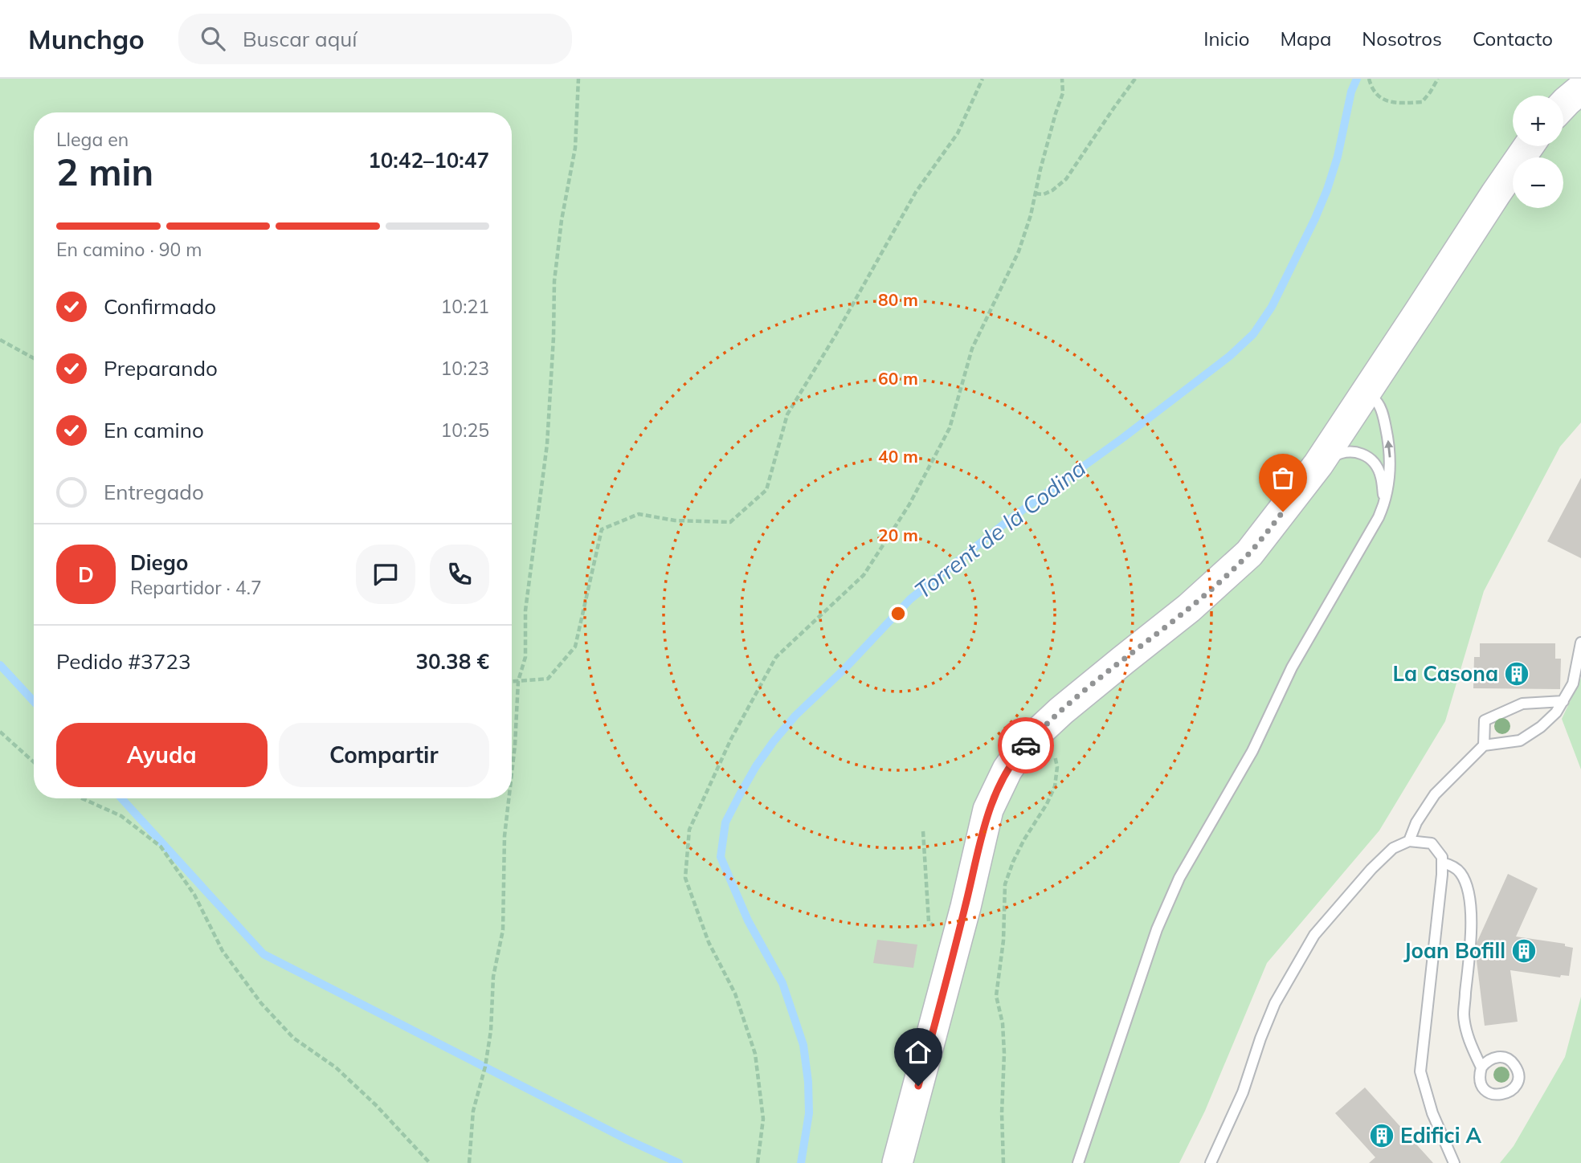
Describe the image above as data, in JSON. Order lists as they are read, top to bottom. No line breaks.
{"water":["Torrent de la Codina"],"places":{"building":["La Casona","Joan Bofill","Edifici A"]},"page":{"header":"Munchgo","search":"Buscar aquí","nav":["Inicio","Mapa","Nosotros","Contacto"],"map_buttons":["+","−"],"heading":["2 min","Llega en","10:42–10:47"],"panel":["Diego","Repartidor · 4.7","Pedido #3723","30.38 €"],"bar":"En camino · 90 m","list":[["Confirmado","10:21"],["Preparando","10:23"],["En camino","10:25"],"Entregado"],"round":"D","buttons":["Ayuda","Compartir"]},"rings":["80 m","60 m","40 m","20 m"]}
